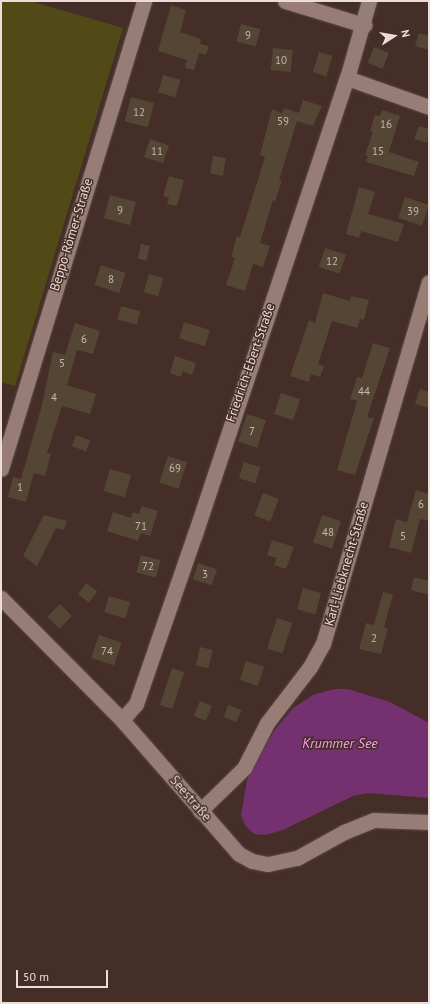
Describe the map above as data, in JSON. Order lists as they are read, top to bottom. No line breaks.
{"streets":{"street":["Beppo-Römer-Straße","Friedrich-Ebert-Straße","Karl-Liebknecht-Straße","Seestraße"]},"crossings":[["Friedrich-Ebert-Straße","Seestraße"],["Karl-Liebknecht-Straße","Seestraße"]],"water":["Krummer See"],"house_numbers":["9","10","12","59","16","11","15","9","39","12","8","6","5","44","4","7","69","1","6","71","48","5","72","3","2","74"],"scale_bar":"50 m","north":"right"}
